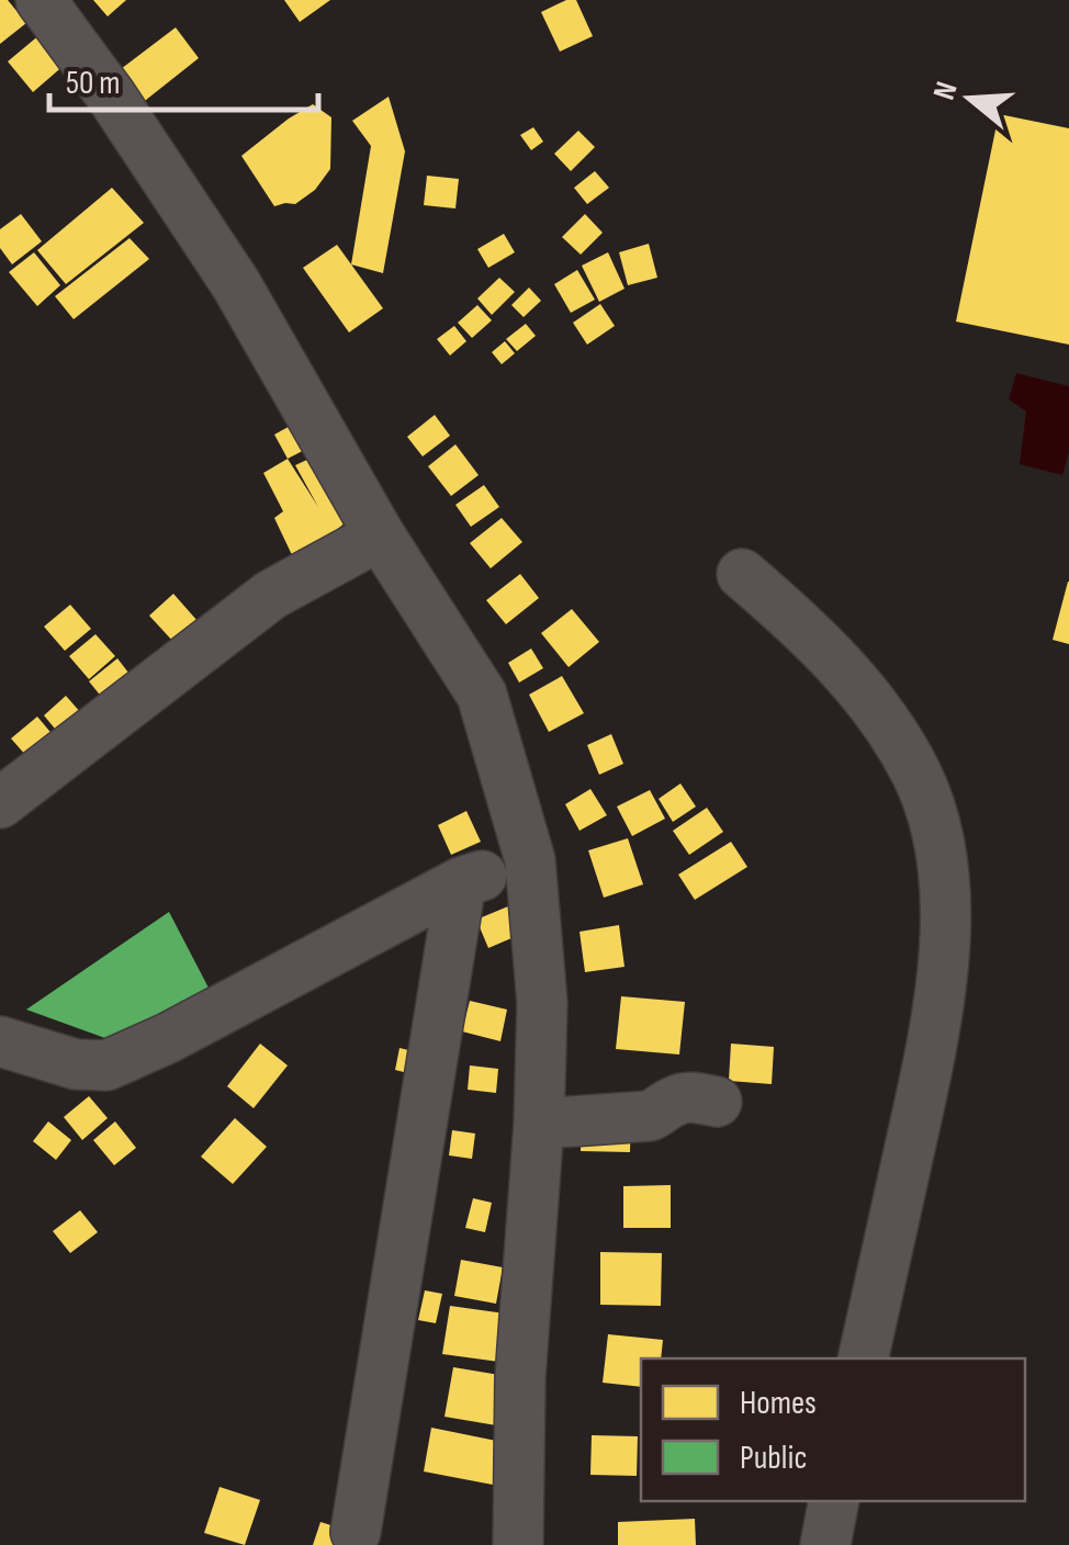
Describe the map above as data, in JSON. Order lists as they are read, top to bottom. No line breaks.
{"legend":["Homes","Public"],"scale_bar":"50 m","north":"left"}
